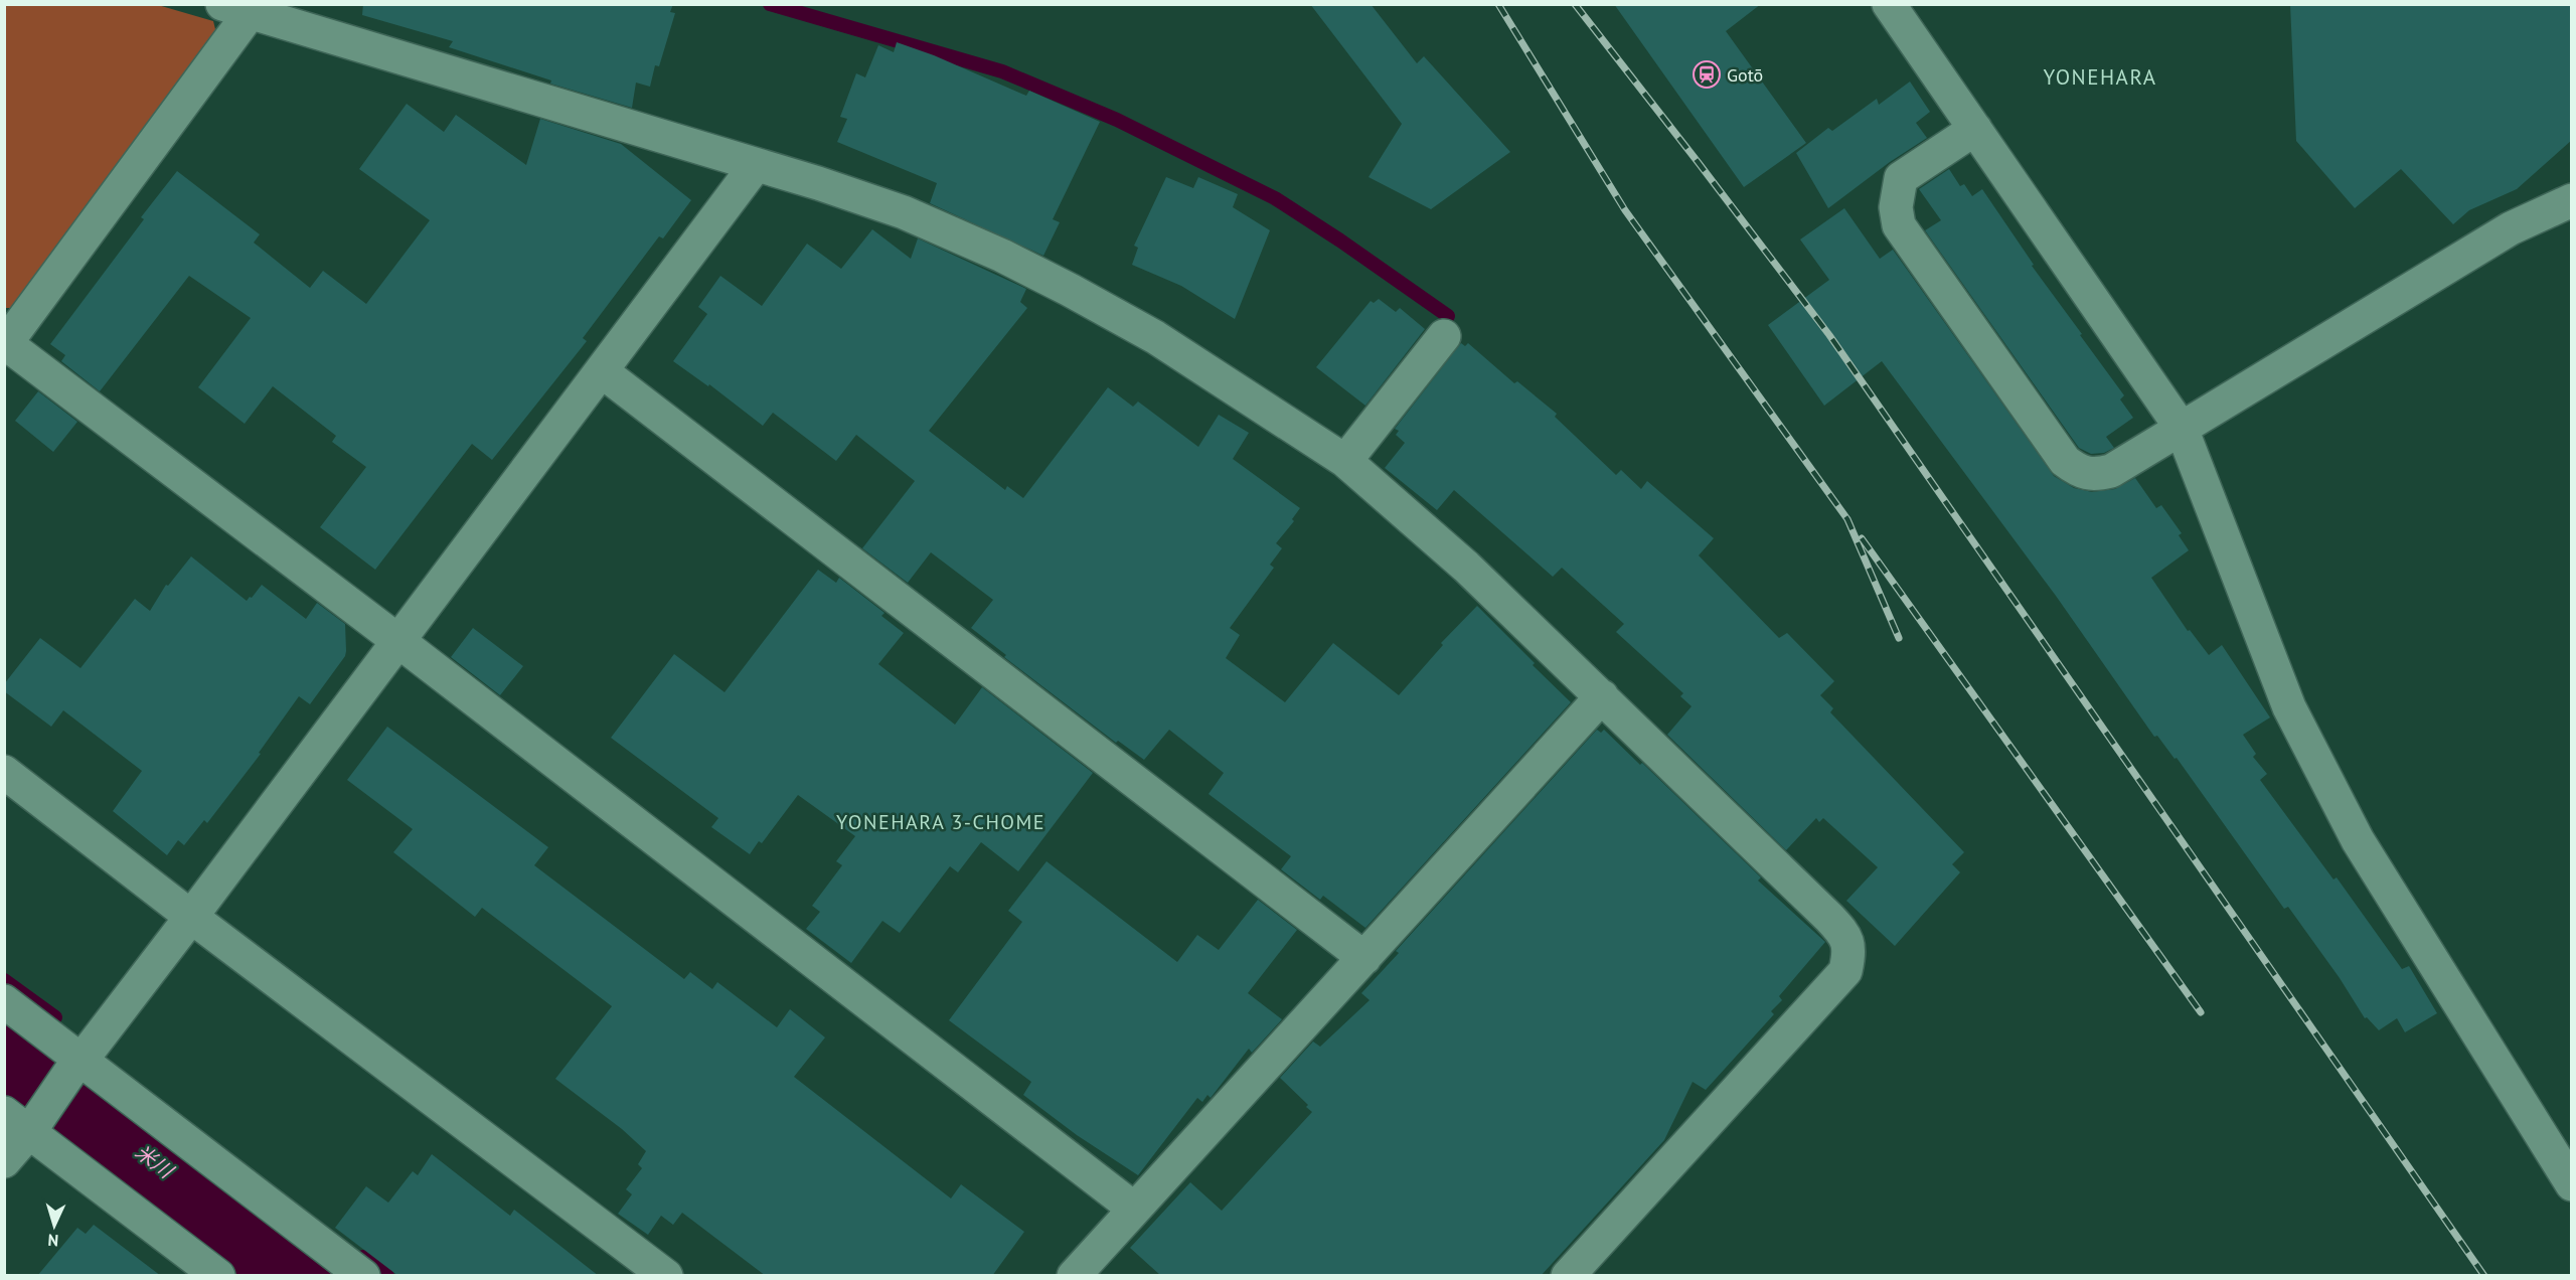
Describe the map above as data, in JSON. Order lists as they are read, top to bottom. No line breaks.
{"districts":["YONEHARA","YONEHARA 3-CHOME"],"water":["米川"],"places":{"station":["Gotō"]},"north":"bottom"}
